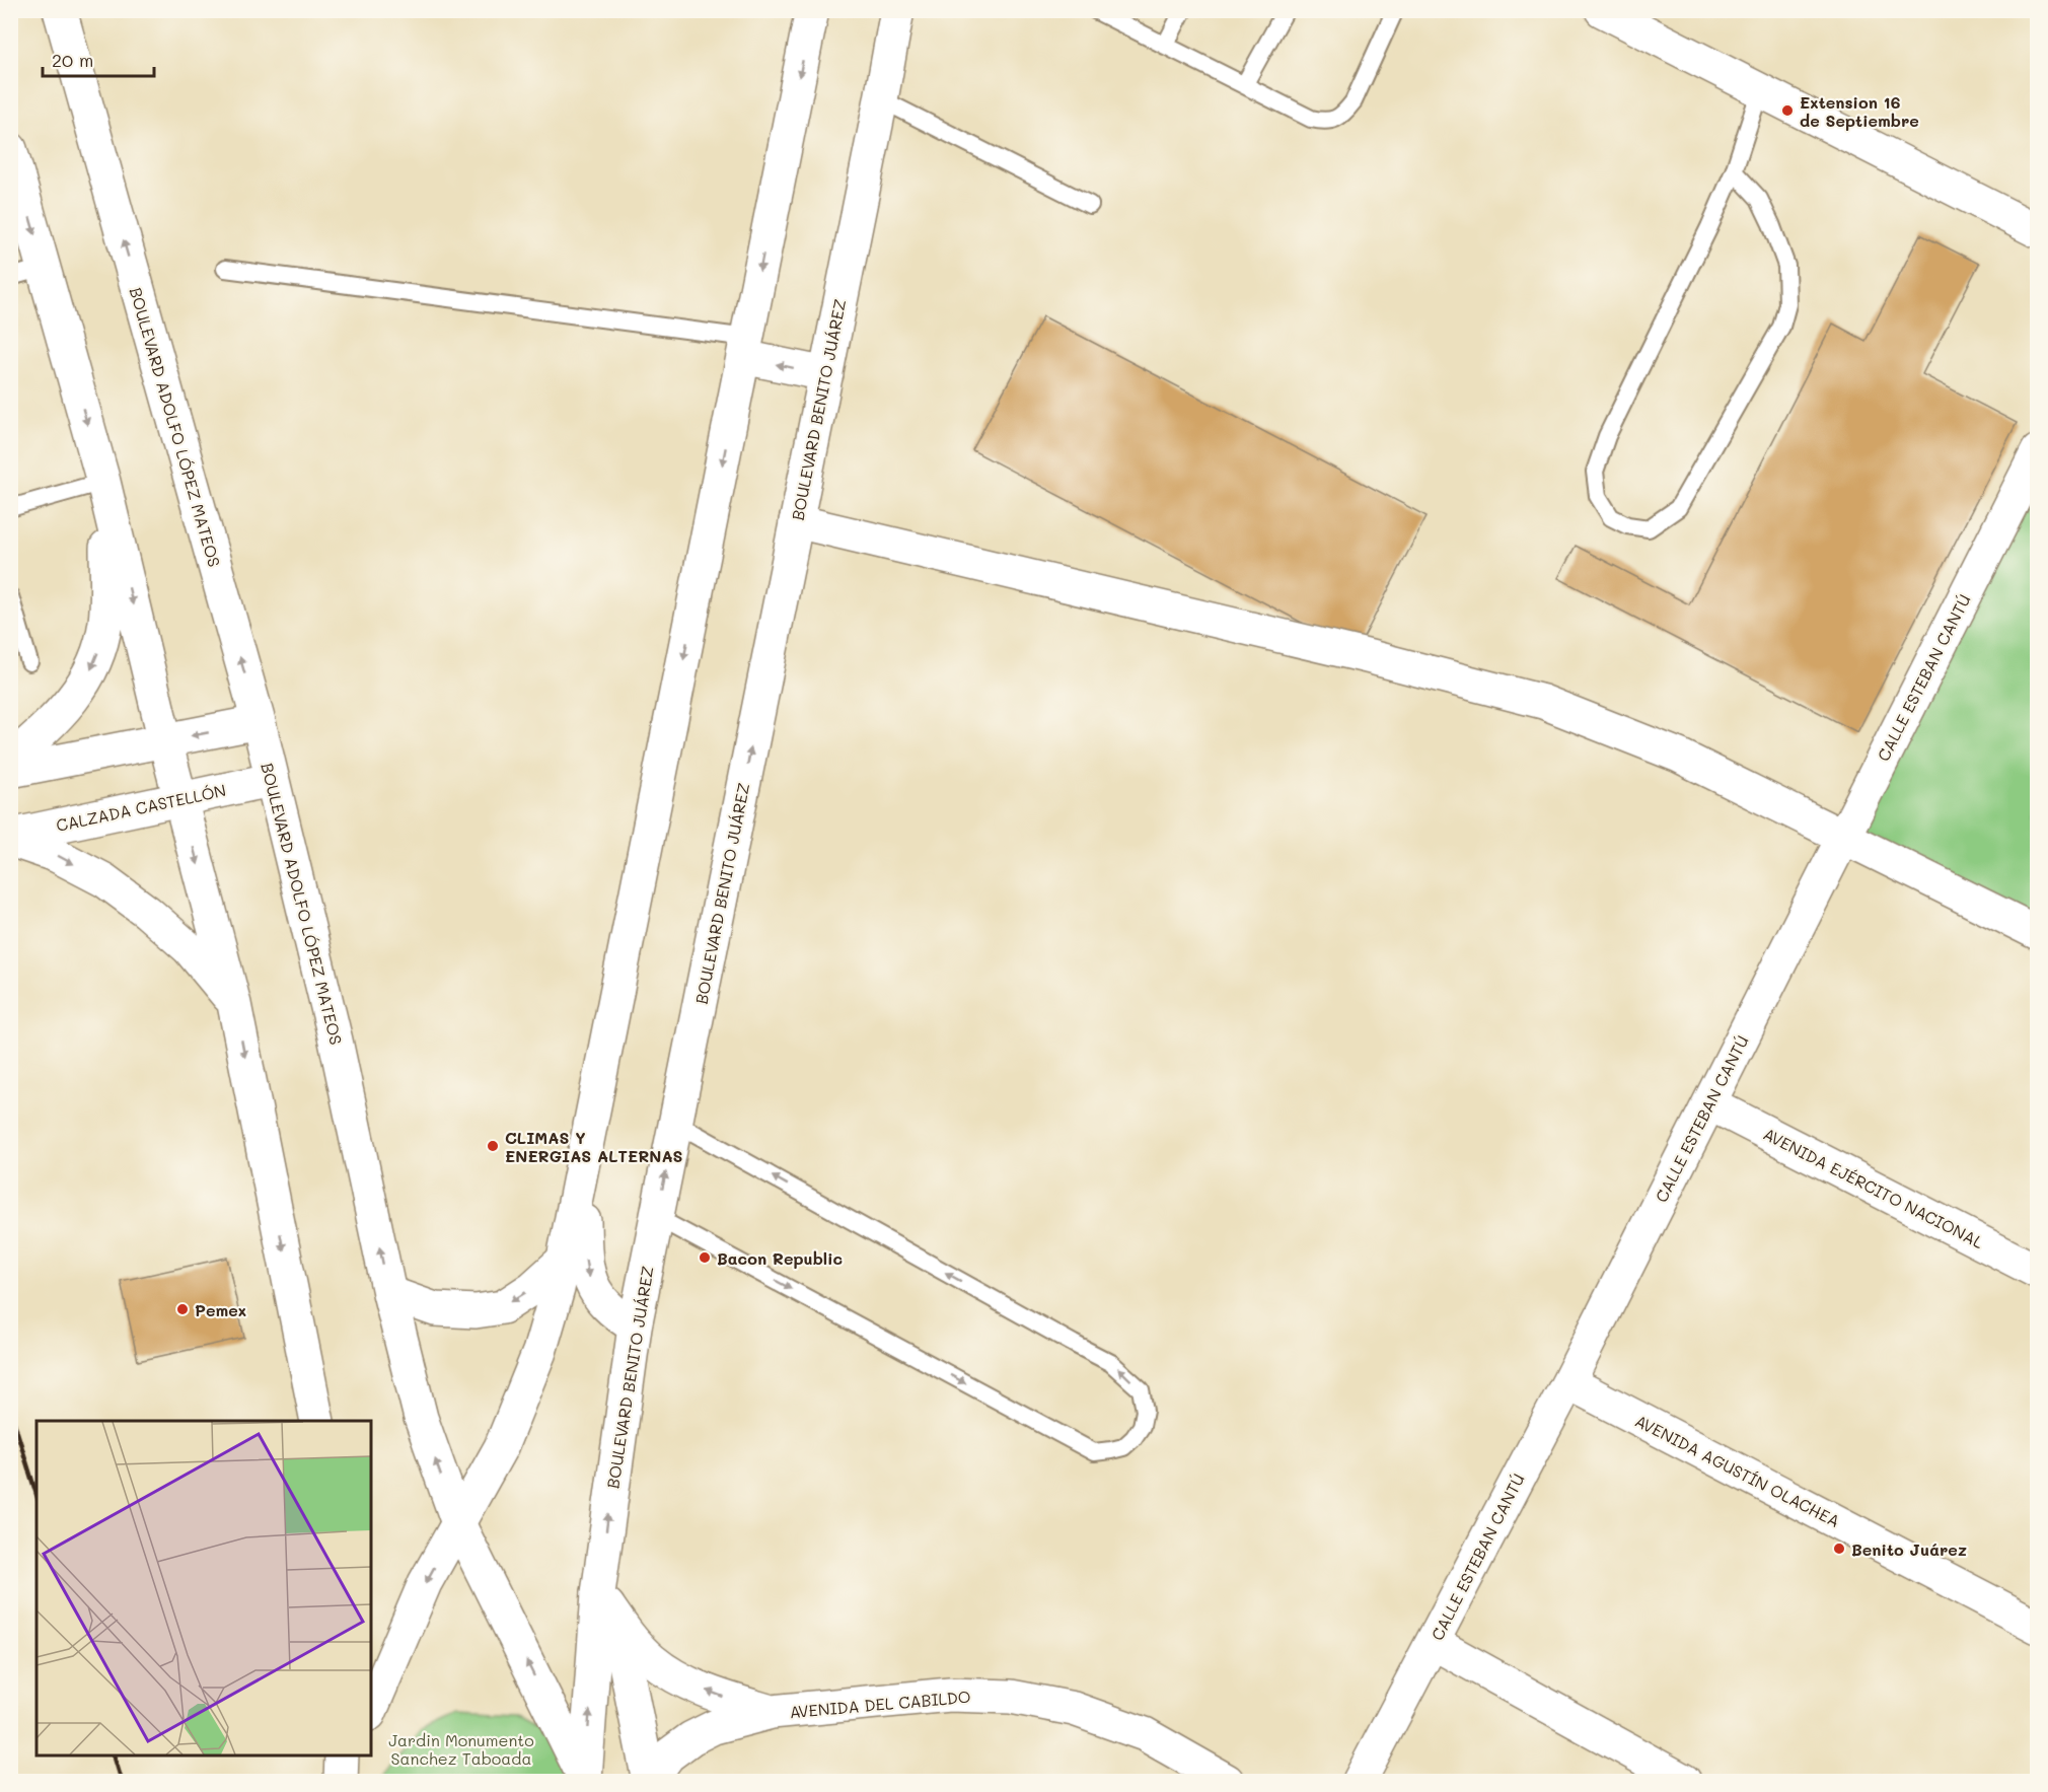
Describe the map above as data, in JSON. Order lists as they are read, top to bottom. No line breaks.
{"streets":{"main road":["BOULEVARD BENITO JUÁREZ","BOULEVARD ADOLFO LÓPEZ MATEOS","CALLE ESTEBAN CANTÚ","CALZADA CASTELLÓN","AVENIDA EJÉRCITO NACIONAL","AVENIDA AGUSTÍN OLACHEA","AVENIDA DEL CABILDO"]},"crossings":[["BOULEVARD BENITO JUÁREZ","BOULEVARD ADOLFO LÓPEZ MATEOS"],["BOULEVARD BENITO JUÁREZ","AVENIDA DEL CABILDO"],["BOULEVARD ADOLFO LÓPEZ MATEOS","CALZADA CASTELLÓN"],["CALLE ESTEBAN CANTÚ","AVENIDA EJÉRCITO NACIONAL"],["CALLE ESTEBAN CANTÚ","AVENIDA AGUSTÍN OLACHEA"]],"parks":["Jardin Monumento Sanchez Taboada"],"places":["Extension 16 de Septiembre","CLIMAS Y ENERGIAS ALTERNAS","Bacon Republic","Pemex","Benito Juárez"],"scale_bar":"20 m"}
